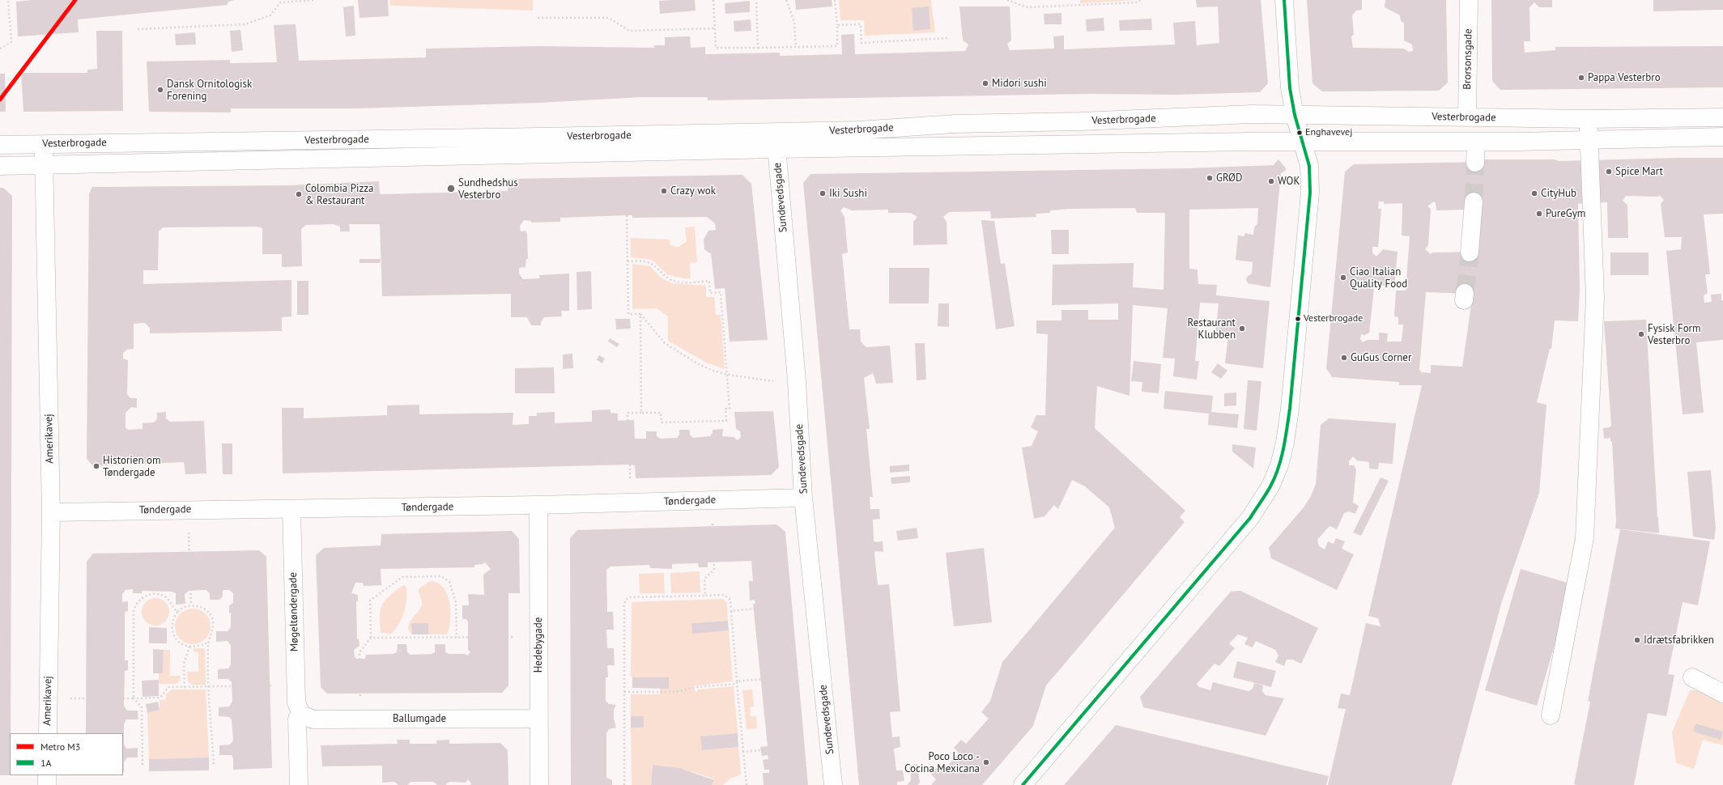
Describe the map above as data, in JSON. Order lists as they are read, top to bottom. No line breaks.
{"streets":{"street":["Brorsonsgade","Vesterbrogade","Sundevedsgade","Amerikavej","Tøndergade","Møgeltøndergade","Hedebygade","Ballumgade"]},"crossings":[["Brorsonsgade","Vesterbrogade"],["Vesterbrogade","Sundevedsgade"],["Vesterbrogade","Amerikavej"],["Sundevedsgade","Tøndergade"],["Amerikavej","Tøndergade"],["Tøndergade","Møgeltøndergade"],["Tøndergade","Hedebygade"],["Møgeltøndergade","Ballumgade"],["Hedebygade","Ballumgade"]],"places":["Pappa Vesterbro","Midori sushi","Dansk Ornitologisk Forening","Enghavevej","Spice Mart","GRØD","WOK","Sundhedshus Vesterbro","Crazy wok","Iki Sushi","CityHub","Colombia Pizza & Restaurant","PureGym","Ciao Italian Quality Food","Vesterbrogade","Restaurant Klubben","Fysisk Form Vesterbro","GuGus Corner","Historien om Tøndergade","Idrætsfabrikken","Poco Loco - Cocina Mexicana"],"lines":["metro line M3","transit line 1A"],"legend":["Metro M3","1A"]}
